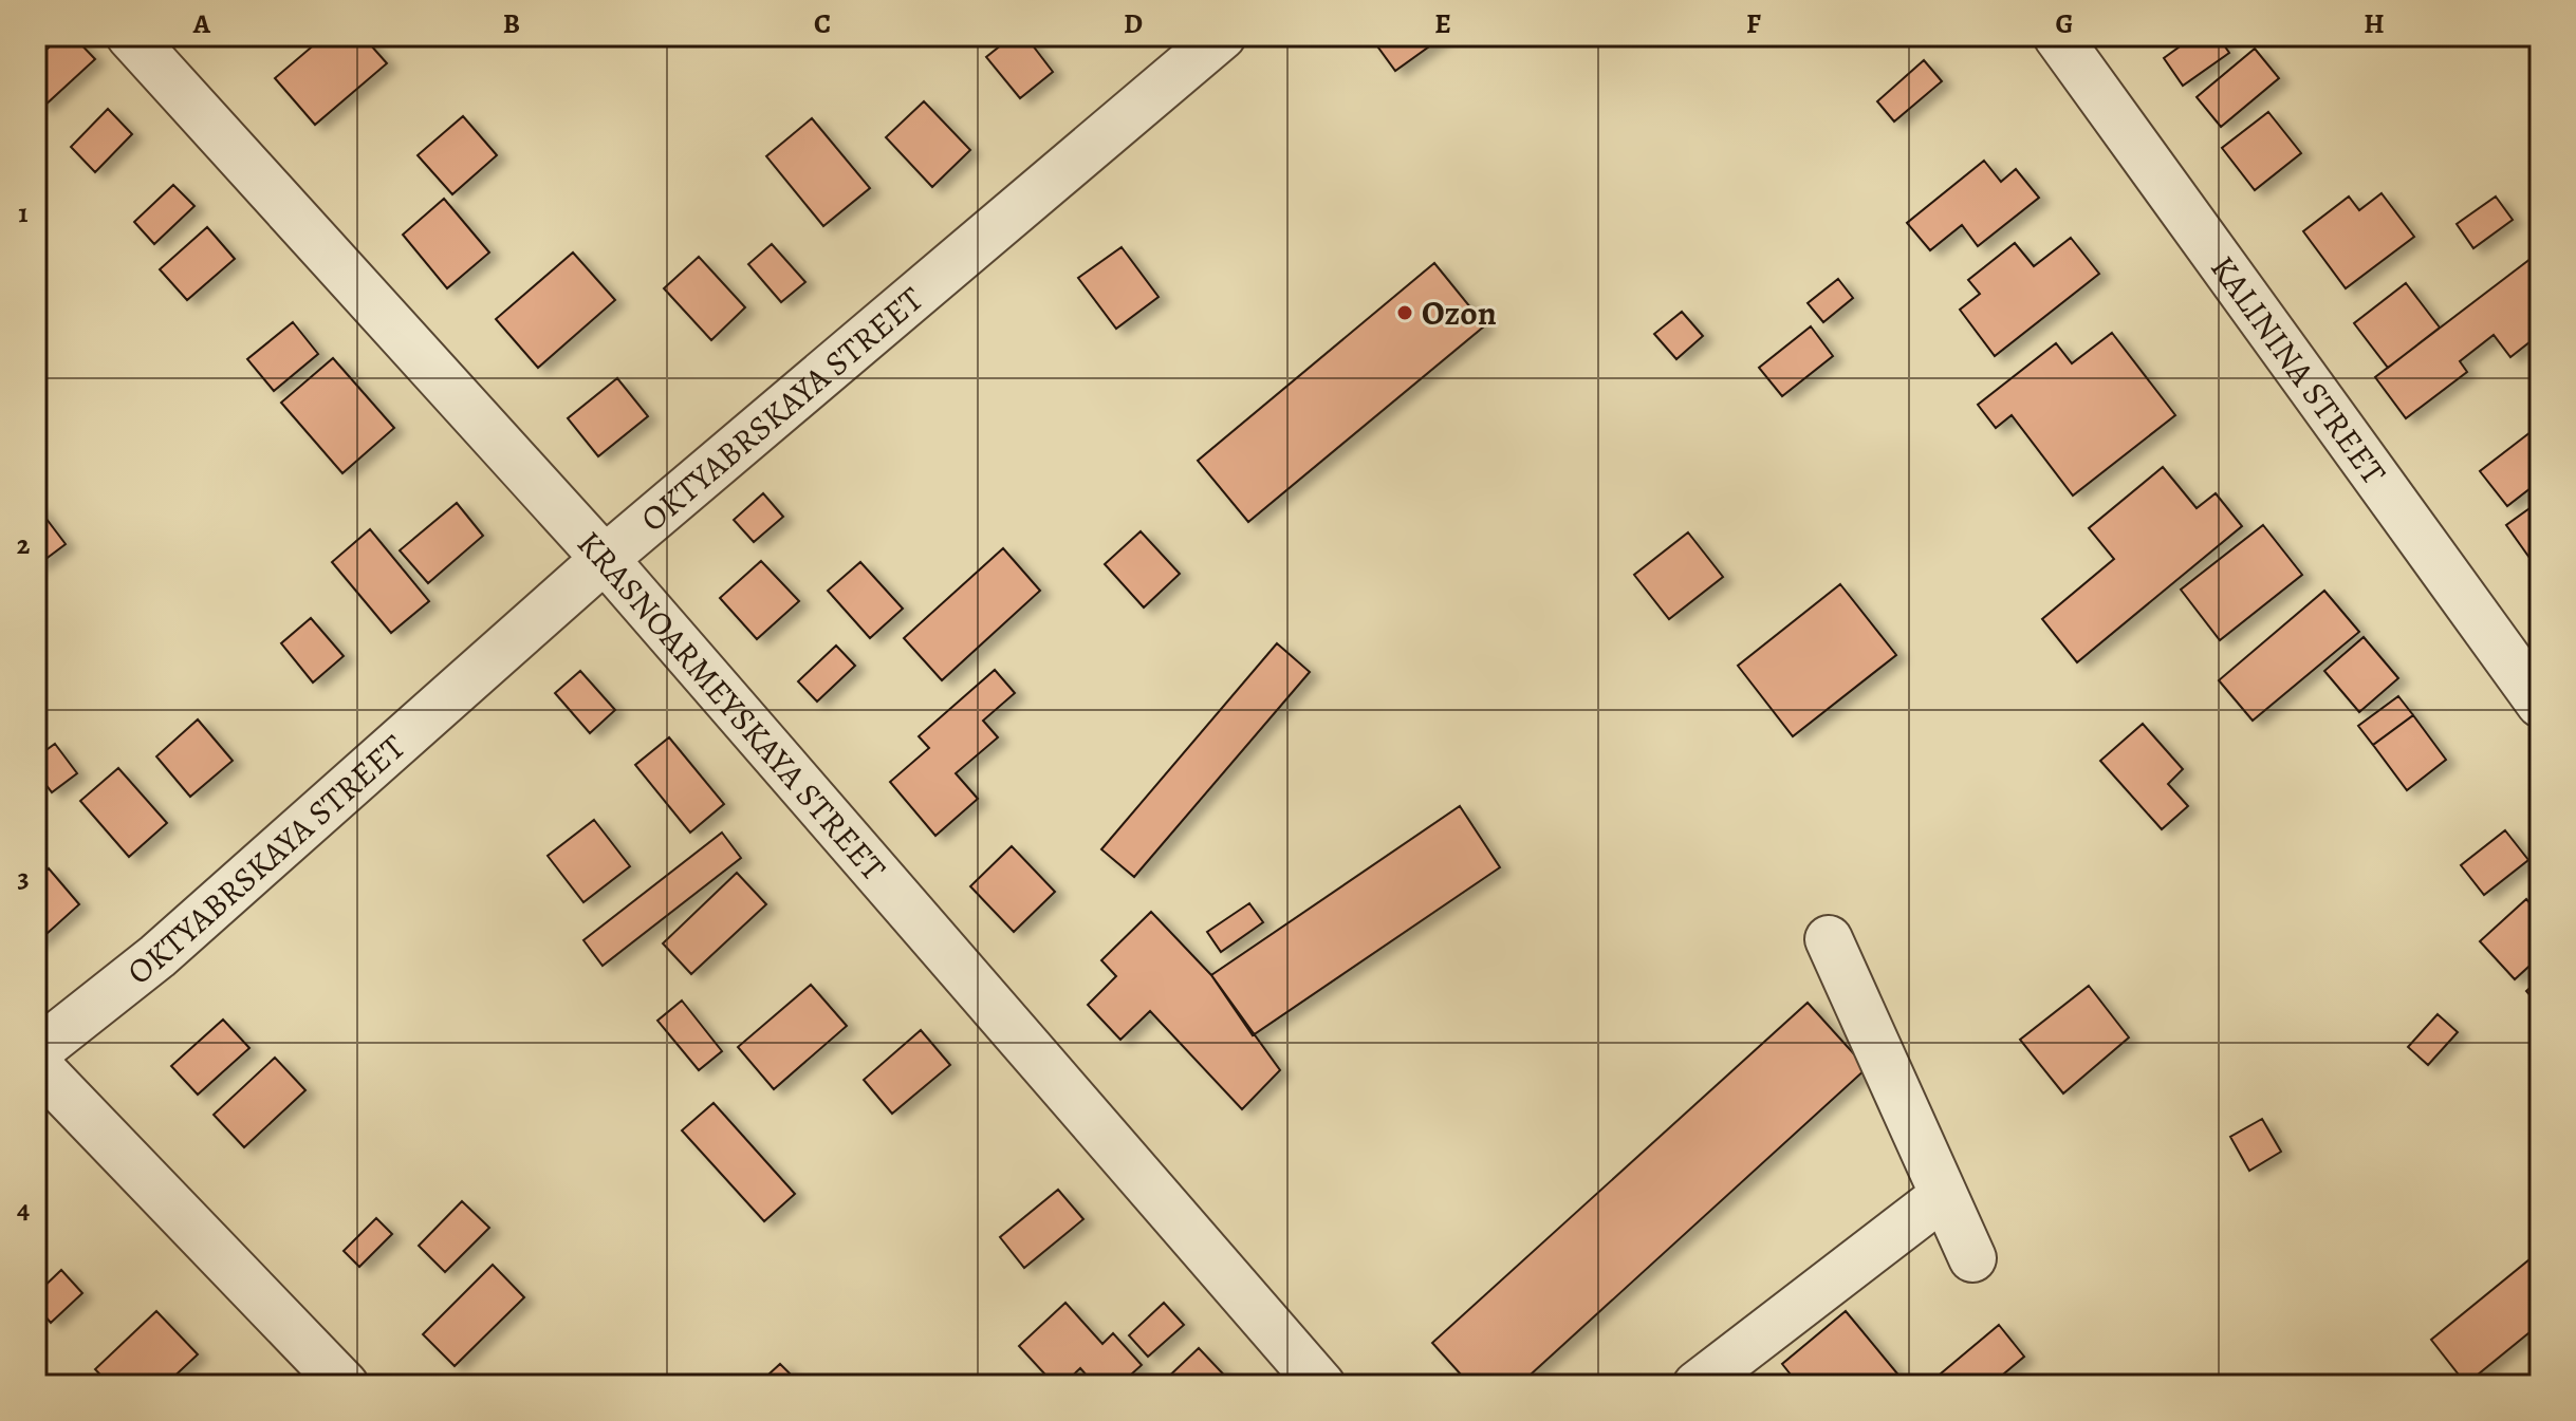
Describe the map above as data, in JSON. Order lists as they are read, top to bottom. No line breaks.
{"streets":{"street":["KALININA STREET","OKTYABRSKAYA STREET","KRASNOARMEYSKAYA STREET"]},"crossings":[["OKTYABRSKAYA STREET","KRASNOARMEYSKAYA STREET"]],"places":["Ozon"],"grid":{"columns":["A","B","C","D","E","F","G","H"],"rows":["1","2","3","4"]}}
